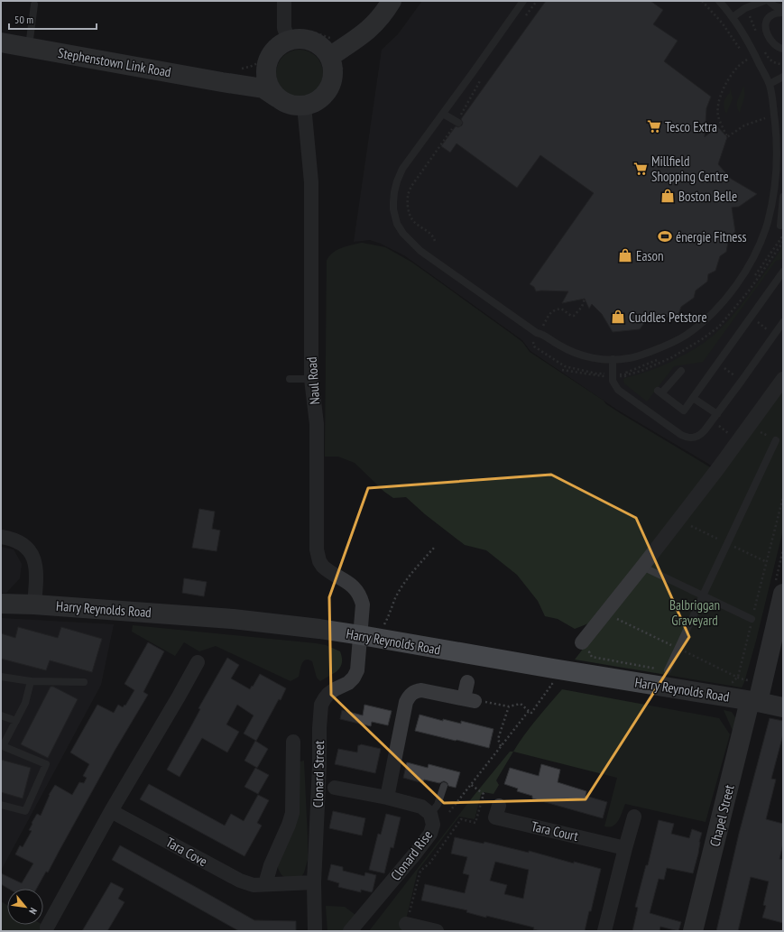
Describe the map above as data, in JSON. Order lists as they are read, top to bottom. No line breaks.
{"streets":{"street":["Stephenstown Link Road","Naul Road","Harry Reynolds Road","Clonard Street","Chapel Street","Tara Court","Tara Cove","Clonard Rise"]},"crossings":[["Stephenstown Link Road","Naul Road"],["Naul Road","Harry Reynolds Road"],["Naul Road","Clonard Street"],["Harry Reynolds Road","Clonard Street"],["Harry Reynolds Road","Chapel Street"],["Clonard Street","Tara Cove"]],"parks":["Balbriggan Graveyard"],"places":{"supermarket":["Tesco Extra","Millfield Shopping Centre"],"shop":["Boston Belle","Eason","Cuddles Petstore"],"sports":["énergie Fitness"]},"scale_bar":"50 m","north":"bottom right"}
